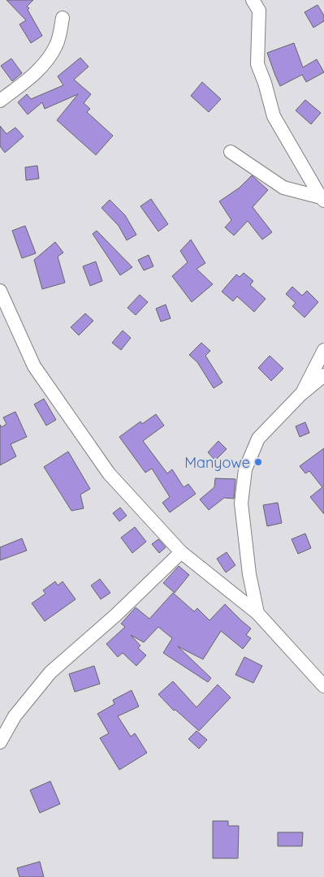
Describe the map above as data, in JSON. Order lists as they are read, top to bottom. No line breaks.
{"places":["Manyowe"]}
